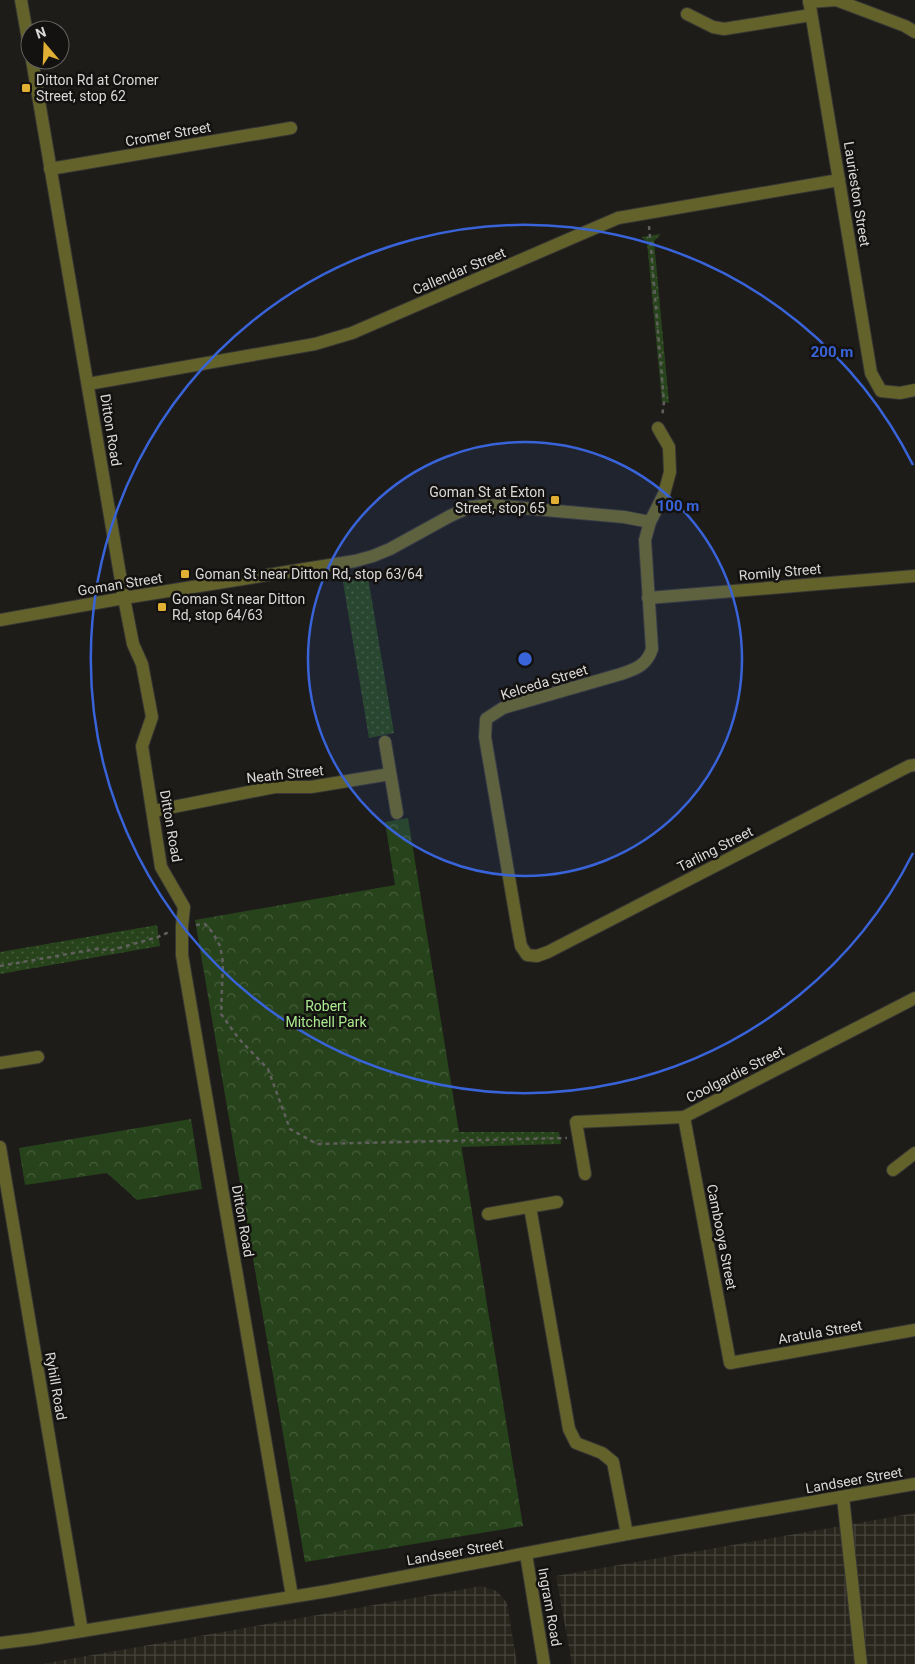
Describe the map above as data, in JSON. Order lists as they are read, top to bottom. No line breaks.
{"streets":{"street":["Cromer Street","Laurieston Street","Callendar Street","Ditton Road","Romily Street","Goman Street","Kelceda Street","Neath Street","Tarling Street","Coolgardie Street","Cambooya Street","Aratula Street","Ryhill Road","Landseer Street","Ingram Road"]},"crossings":[["Cromer Street","Ditton Road"],["Laurieston Street","Callendar Street"],["Callendar Street","Ditton Road"],["Ditton Road","Goman Street"],["Ditton Road","Neath Street"],["Ditton Road","Landseer Street"],["Romily Street","Kelceda Street"],["Goman Street","Kelceda Street"],["Kelceda Street","Tarling Street"],["Coolgardie Street","Cambooya Street"],["Cambooya Street","Aratula Street"],["Ryhill Road","Landseer Street"],["Landseer Street","Ingram Road"]],"parks":["Robert Mitchell Park"],"places":{"transit":["Ditton Rd at Cromer Street, stop 62","Goman St at Exton Street, stop 65","Goman St near Ditton Rd, stop 63/64","Goman St near Ditton Rd, stop 64/63"]},"north":"top","rings":["200 m","100 m"]}
